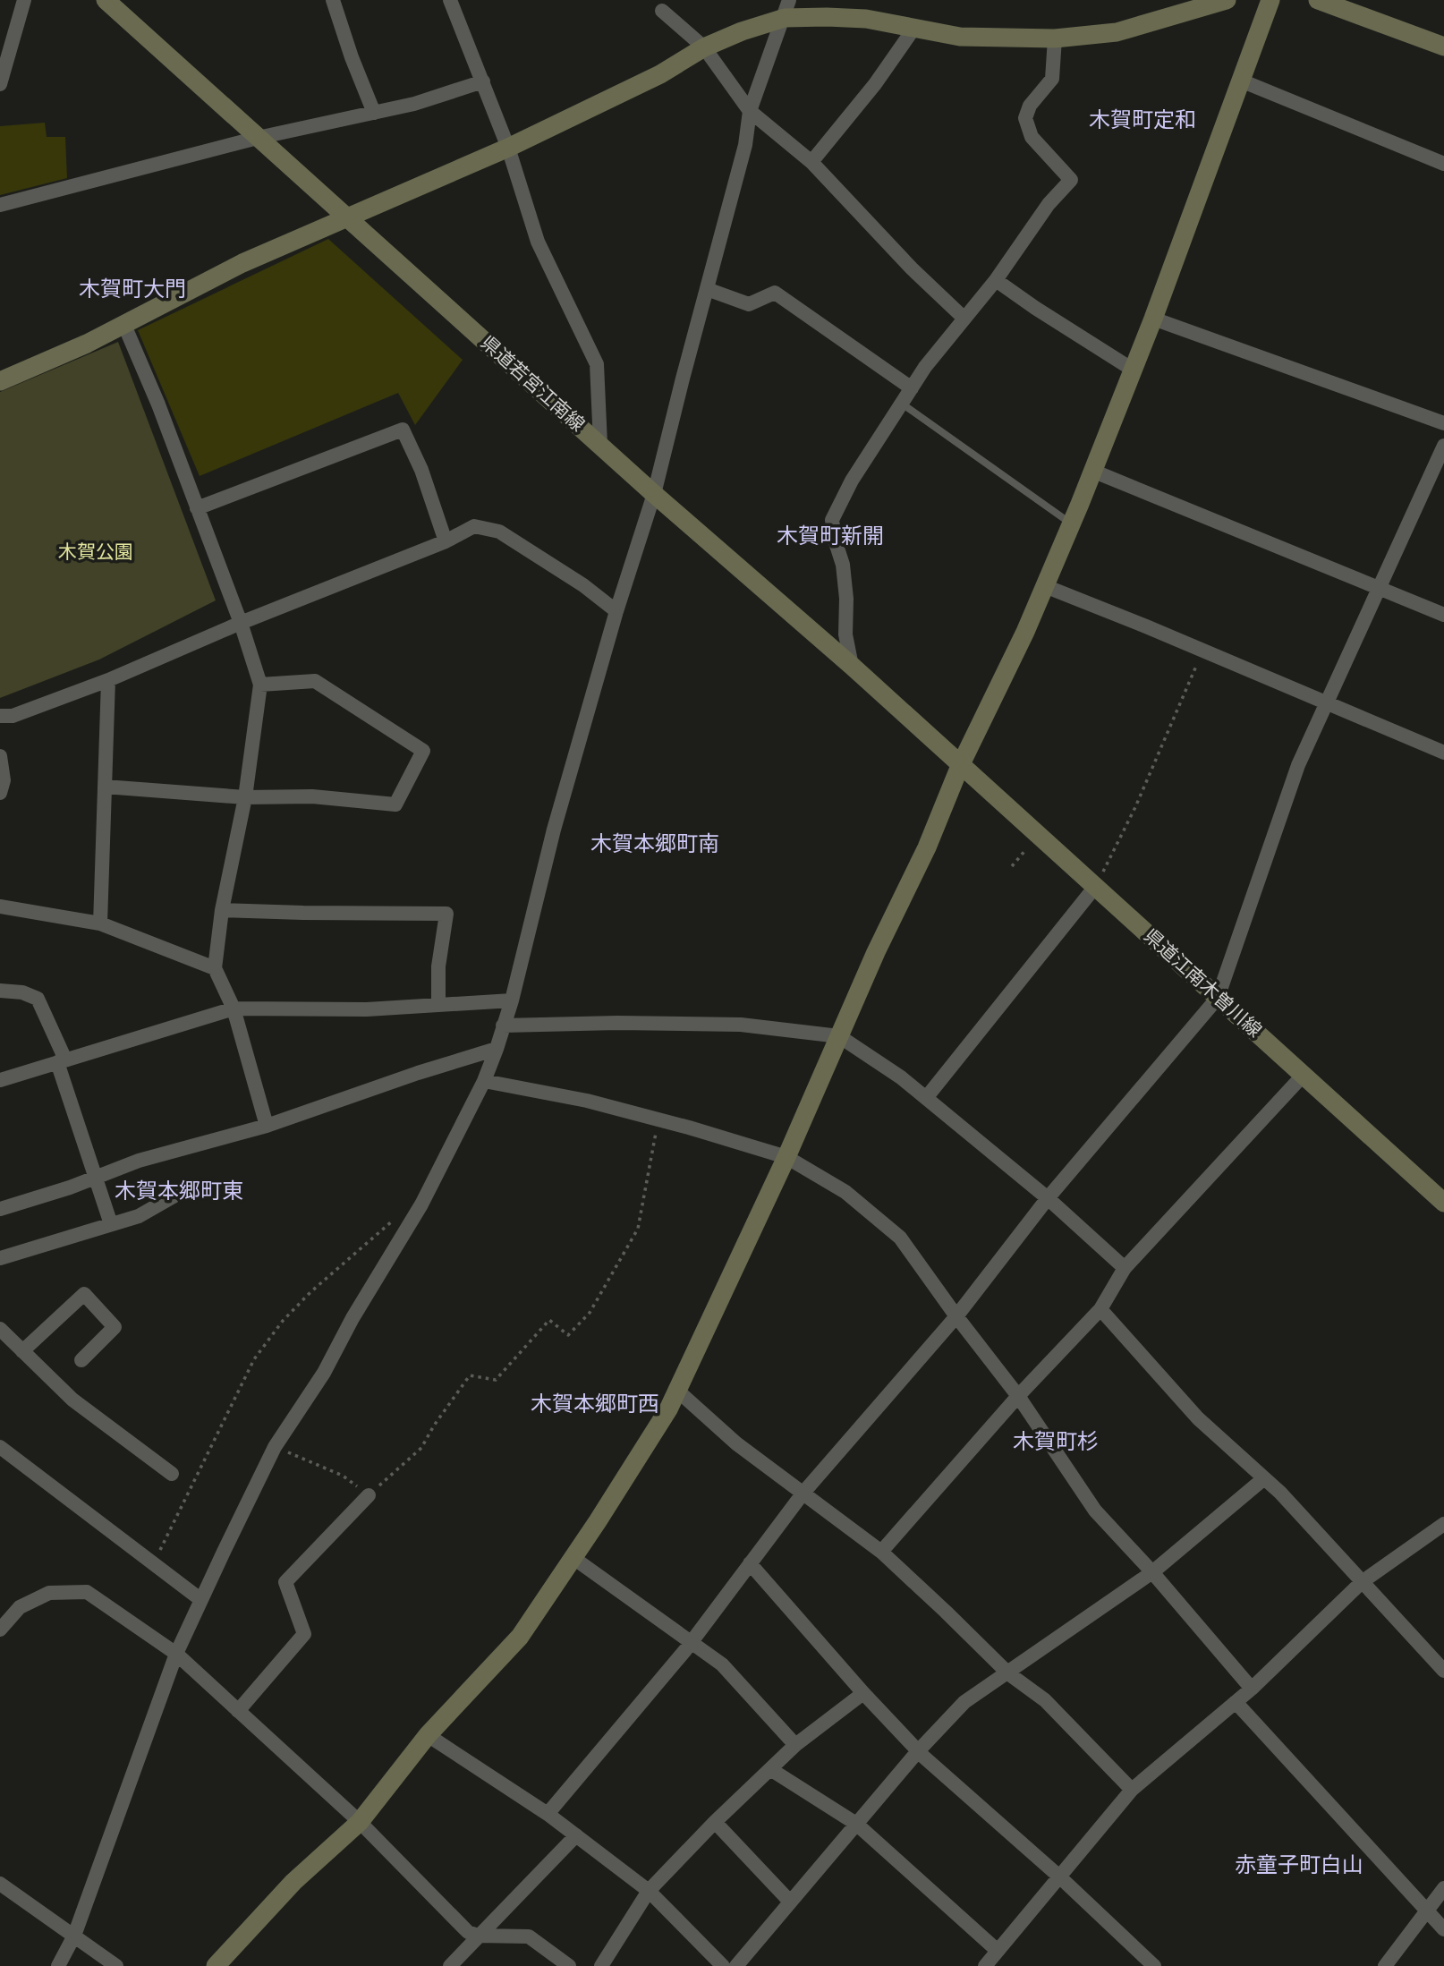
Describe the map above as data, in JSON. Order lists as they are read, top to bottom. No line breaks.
{"streets":{"street":["県道若宮江南線","県道江南木曽川線"]},"crossings":[["県道若宮江南線","県道江南木曽川線"]],"districts":["木賀町定和","木賀町大門","木賀町新開","木賀本郷町南","木賀本郷町東","木賀本郷町西","木賀町杉","赤童子町白山"],"parks":["木賀公園"]}
